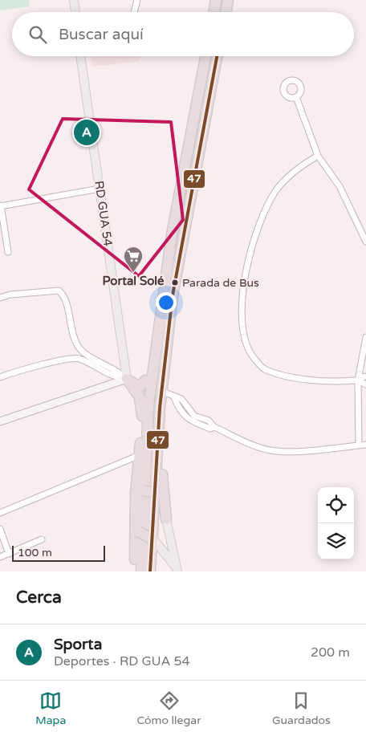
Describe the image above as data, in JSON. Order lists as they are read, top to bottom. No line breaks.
{"streets":{"main road":["RD GUA 54"]},"places":{"supermarket":["Portal Solé"],"other":["Parada de Bus"]},"lines":["transit line 47"],"scale_bar":"100 m","page":{"search":"Buscar aquí","pins":"A","scale":"100 m","heading":"Cerca","list":[{"mark":"A","name":"Sporta","note":"Deportes · RD GUA 54","value":"200 m"}],"nav":["Mapa","Cómo llegar","Guardados"]}}
